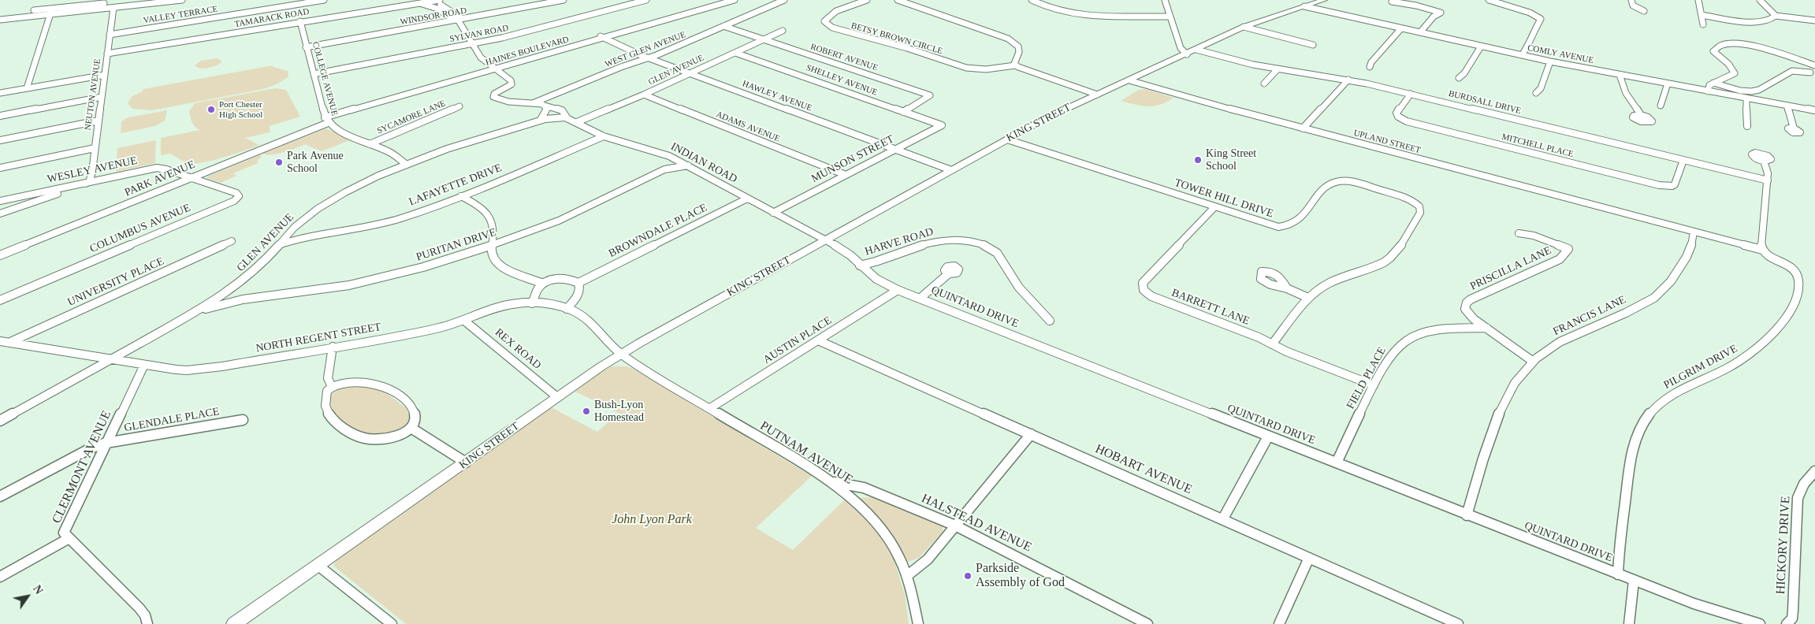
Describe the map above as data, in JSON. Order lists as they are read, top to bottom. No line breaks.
{"streets":{"main road":["KING STREET"],"street":["VALLEY TERRACE","WINDSOR ROAD","TAMARACK ROAD","SYLVAN ROAD","BETSY BROWN CIRCLE","WEST GLEN AVENUE","HAINES BOULEVARD","COMLY AVENUE","ROBERT AVENUE","GLEN AVENUE","COLLEGE AVENUE","SHELLEY AVENUE","NEUTON AVENUE","HAWLEY AVENUE","BURDSALL DRIVE","SYCAMORE LANE","ADAMS AVENUE","UPLAND STREET","MITCHELL PLACE","MUNSON STREET","INDIAN ROAD","WESLEY AVENUE","PARK AVENUE","LAFAYETTE DRIVE","TOWER HILL DRIVE","COLUMBUS AVENUE","BROWNDALE PLACE","HARVE ROAD","PURITAN DRIVE","PRISCILLA LANE","UNIVERSITY PLACE","QUINTARD DRIVE","BARRETT LANE","FRANCIS LANE","NORTH REGENT STREET","AUSTIN PLACE","REX ROAD","PILGRIM DRIVE","FIELD PLACE","GLENDALE PLACE","PUTNAM AVENUE","CLERMONT AVENUE","HOBART AVENUE","HALSTEAD AVENUE","HICKORY DRIVE"]},"crossings":[["VALLEY TERRACE","NEUTON AVENUE"],["WINDSOR ROAD","COLLEGE AVENUE"],["TAMARACK ROAD","COLLEGE AVENUE"],["TAMARACK ROAD","NEUTON AVENUE"],["SYLVAN ROAD","COLLEGE AVENUE"],["WEST GLEN AVENUE","ROBERT AVENUE"],["WEST GLEN AVENUE","HAWLEY AVENUE"],["WEST GLEN AVENUE","INDIAN ROAD"],["HAINES BOULEVARD","COLLEGE AVENUE"],["HAINES BOULEVARD","HAWLEY AVENUE"],["HAINES BOULEVARD","INDIAN ROAD"],["HAINES BOULEVARD","PARK AVENUE"],["COMLY AVENUE","KING STREET"],["ROBERT AVENUE","GLEN AVENUE"],["ROBERT AVENUE","SHELLEY AVENUE"],["GLEN AVENUE","COLLEGE AVENUE"],["GLEN AVENUE","SHELLEY AVENUE"],["GLEN AVENUE","HAWLEY AVENUE"],["GLEN AVENUE","ADAMS AVENUE"],["GLEN AVENUE","INDIAN ROAD"],["GLEN AVENUE","LAFAYETTE DRIVE"],["GLEN AVENUE","PURITAN DRIVE"],["GLEN AVENUE","NORTH REGENT STREET"],["COLLEGE AVENUE","SYCAMORE LANE"],["COLLEGE AVENUE","PARK AVENUE"],["SHELLEY AVENUE","MUNSON STREET"],["NEUTON AVENUE","WESLEY AVENUE"],["HAWLEY AVENUE","KING STREET"],["HAWLEY AVENUE","MUNSON STREET"],["BURDSALL DRIVE","KING STREET"],["BURDSALL DRIVE","MITCHELL PLACE"],["KING STREET","UPLAND STREET"],["KING STREET","INDIAN ROAD"],["KING STREET","TOWER HILL DRIVE"],["KING STREET","QUINTARD DRIVE"],["KING STREET","NORTH REGENT STREET"],["KING STREET","REX ROAD"],["KING STREET","PUTNAM AVENUE"],["ADAMS AVENUE","MUNSON STREET"],["UPLAND STREET","FRANCIS LANE"],["UPLAND STREET","PILGRIM DRIVE"],["MUNSON STREET","INDIAN ROAD"],["INDIAN ROAD","LAFAYETTE DRIVE"],["INDIAN ROAD","BROWNDALE PLACE"],["INDIAN ROAD","PURITAN DRIVE"],["INDIAN ROAD","QUINTARD DRIVE"],["WESLEY AVENUE","PARK AVENUE"],["WESLEY AVENUE","COLUMBUS AVENUE"],["PARK AVENUE","COLUMBUS AVENUE"],["TOWER HILL DRIVE","BARRETT LANE"],["HARVE ROAD","QUINTARD DRIVE"],["PRISCILLA LANE","FIELD PLACE"],["UNIVERSITY PLACE","NORTH REGENT STREET"],["QUINTARD DRIVE","FRANCIS LANE"],["QUINTARD DRIVE","AUSTIN PLACE"],["QUINTARD DRIVE","PILGRIM DRIVE"],["QUINTARD DRIVE","FIELD PLACE"],["BARRETT LANE","FIELD PLACE"],["NORTH REGENT STREET","REX ROAD"],["NORTH REGENT STREET","PUTNAM AVENUE"],["NORTH REGENT STREET","CLERMONT AVENUE"],["AUSTIN PLACE","PUTNAM AVENUE"],["AUSTIN PLACE","HOBART AVENUE"],["GLENDALE PLACE","CLERMONT AVENUE"],["PUTNAM AVENUE","HALSTEAD AVENUE"]],"parks":["John Lyon Park"],"places":["Port Chester High School","King Street School","Park Avenue School","Bush-Lyon Homestead","Parkside Assembly of God"],"north":"top right"}
